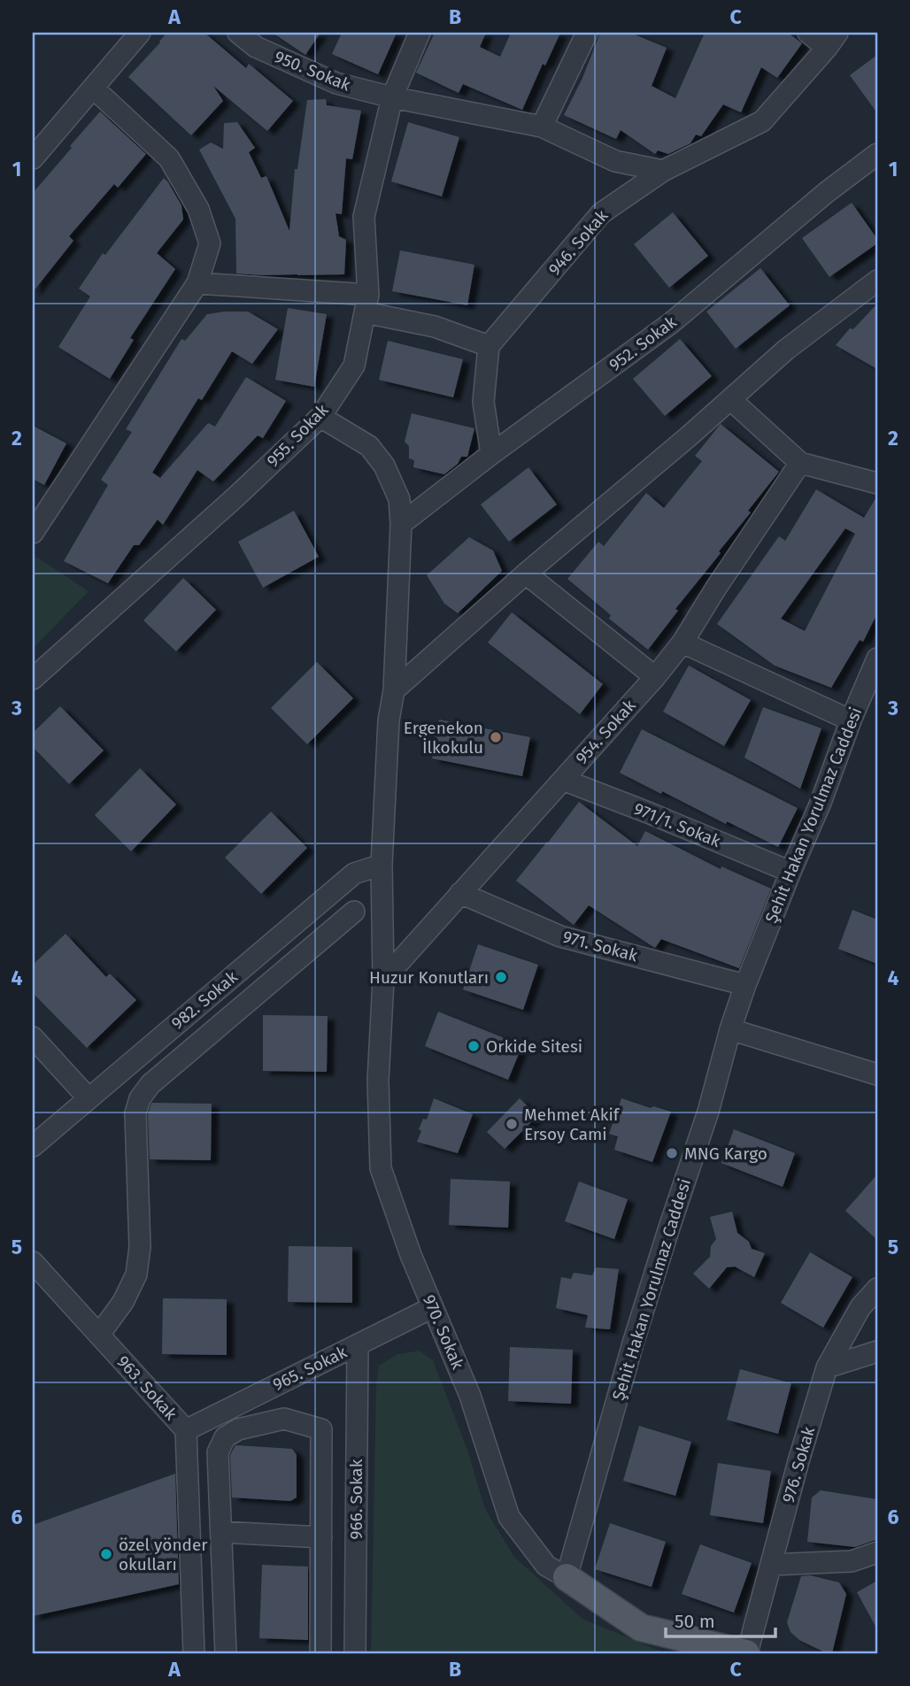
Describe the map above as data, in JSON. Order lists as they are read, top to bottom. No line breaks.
{"streets":{"main road":["970. Sokak"],"street":["950. Sokak","946. Sokak","952. Sokak","955. Sokak","954. Sokak","Şehit Hakan Yorulmaz Caddesi","971/1. Sokak","971. Sokak","982. Sokak","965. Sokak","963. Sokak","976. Sokak","966. Sokak"]},"crossings":[["950. Sokak","946. Sokak"],["950. Sokak","955. Sokak"],["952. Sokak","970. Sokak"],["955. Sokak","970. Sokak"],["954. Sokak","971/1. Sokak"],["954. Sokak","971. Sokak"],["954. Sokak","970. Sokak"],["Şehit Hakan Yorulmaz Caddesi","971/1. Sokak"],["Şehit Hakan Yorulmaz Caddesi","971. Sokak"],["Şehit Hakan Yorulmaz Caddesi","970. Sokak"],["982. Sokak","970. Sokak"],["970. Sokak","965. Sokak"],["970. Sokak","976. Sokak"],["965. Sokak","963. Sokak"],["965. Sokak","966. Sokak"]],"places":["Ergenekon İlkokulu","Huzur Konutları","Orkide Sitesi","Mehmet Akif Ersoy Cami","MNG Kargo","özel yönder okulları"],"scale_bar":"50 m","grid":{"columns":["A","B","C"],"rows":["1","2","3","4","5","6"]}}
